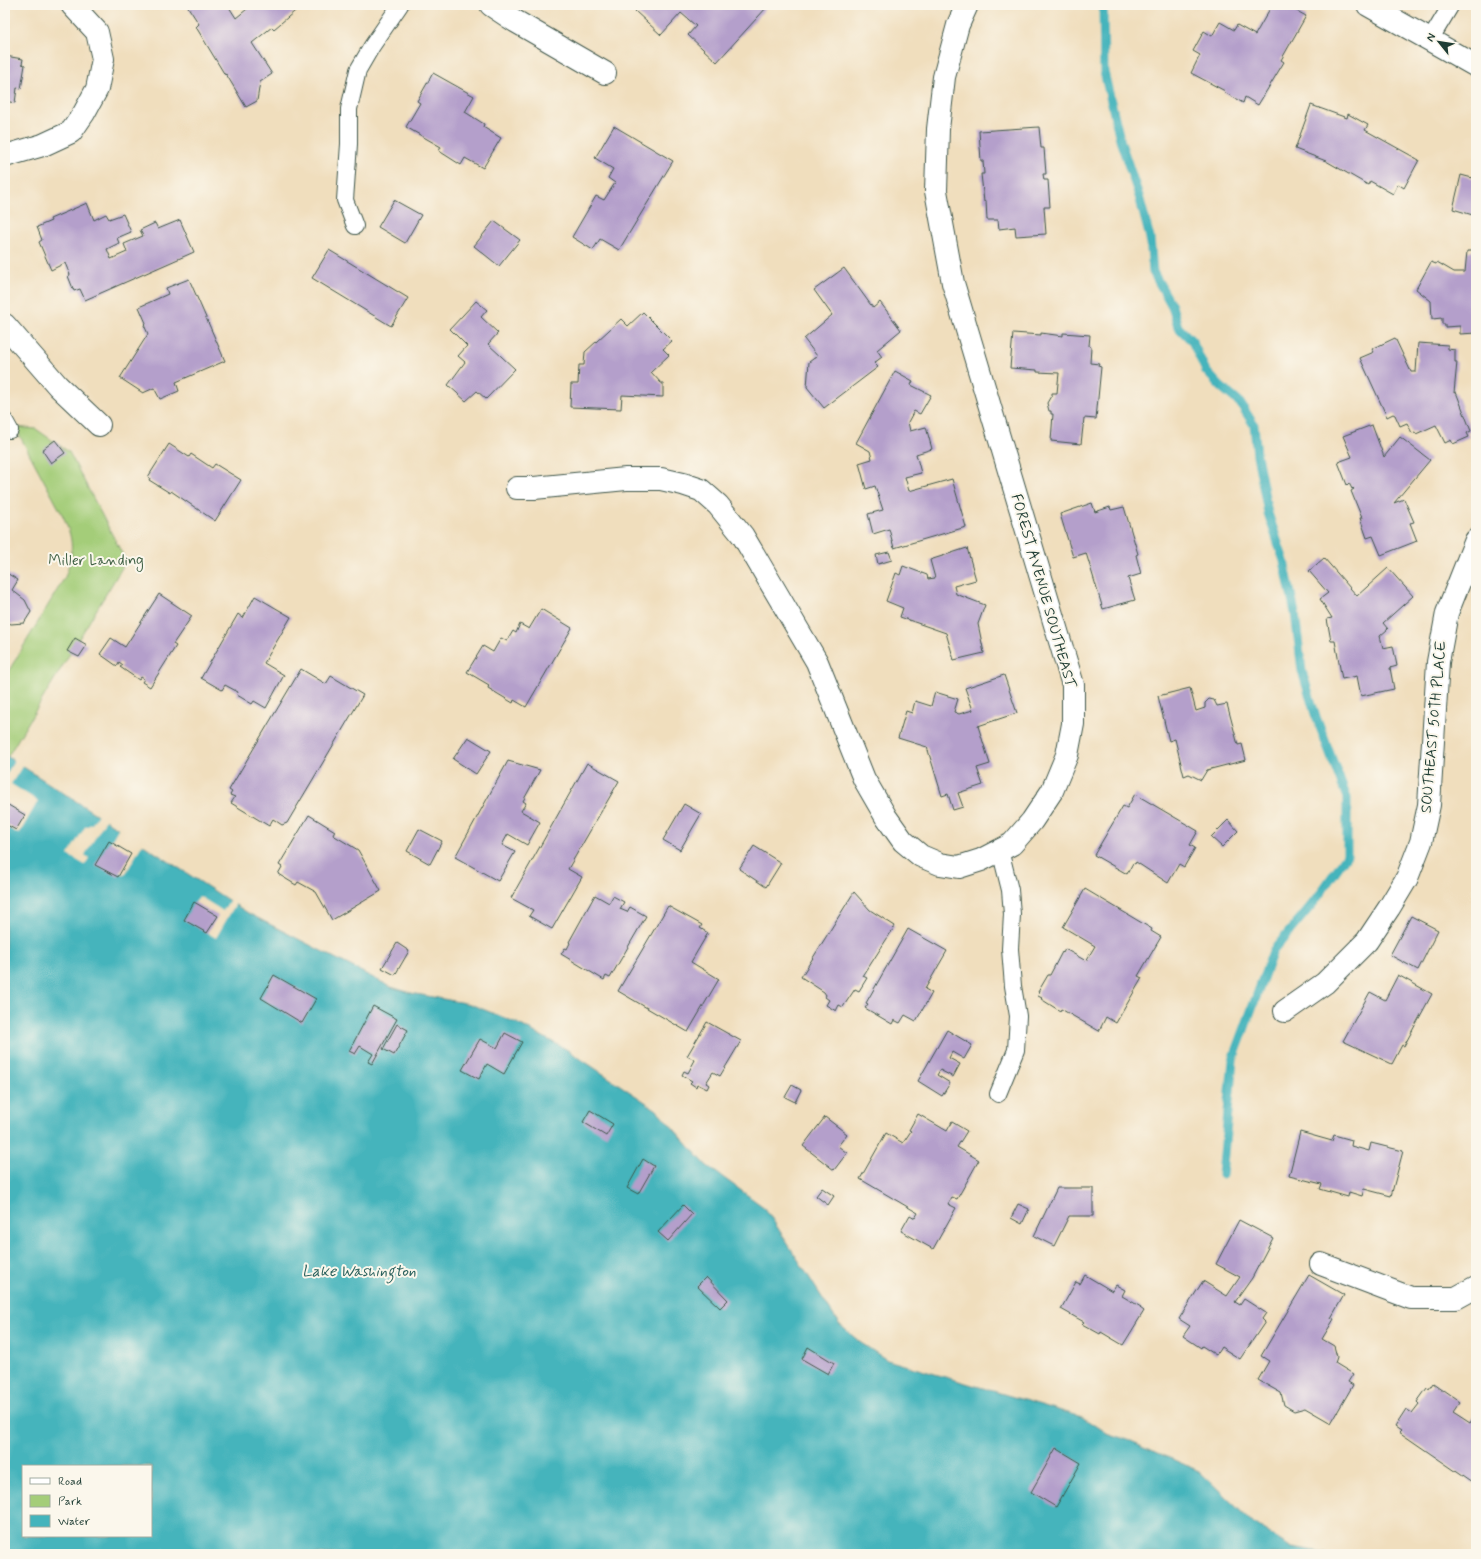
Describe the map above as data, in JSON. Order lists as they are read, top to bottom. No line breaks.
{"streets":{"street":["FOREST AVENUE SOUTHEAST","SOUTHEAST 50TH PLACE"]},"water":["Lake Washington"],"parks":["Miller Landing"],"legend":["Road","Park","Water"],"north":"top left"}
